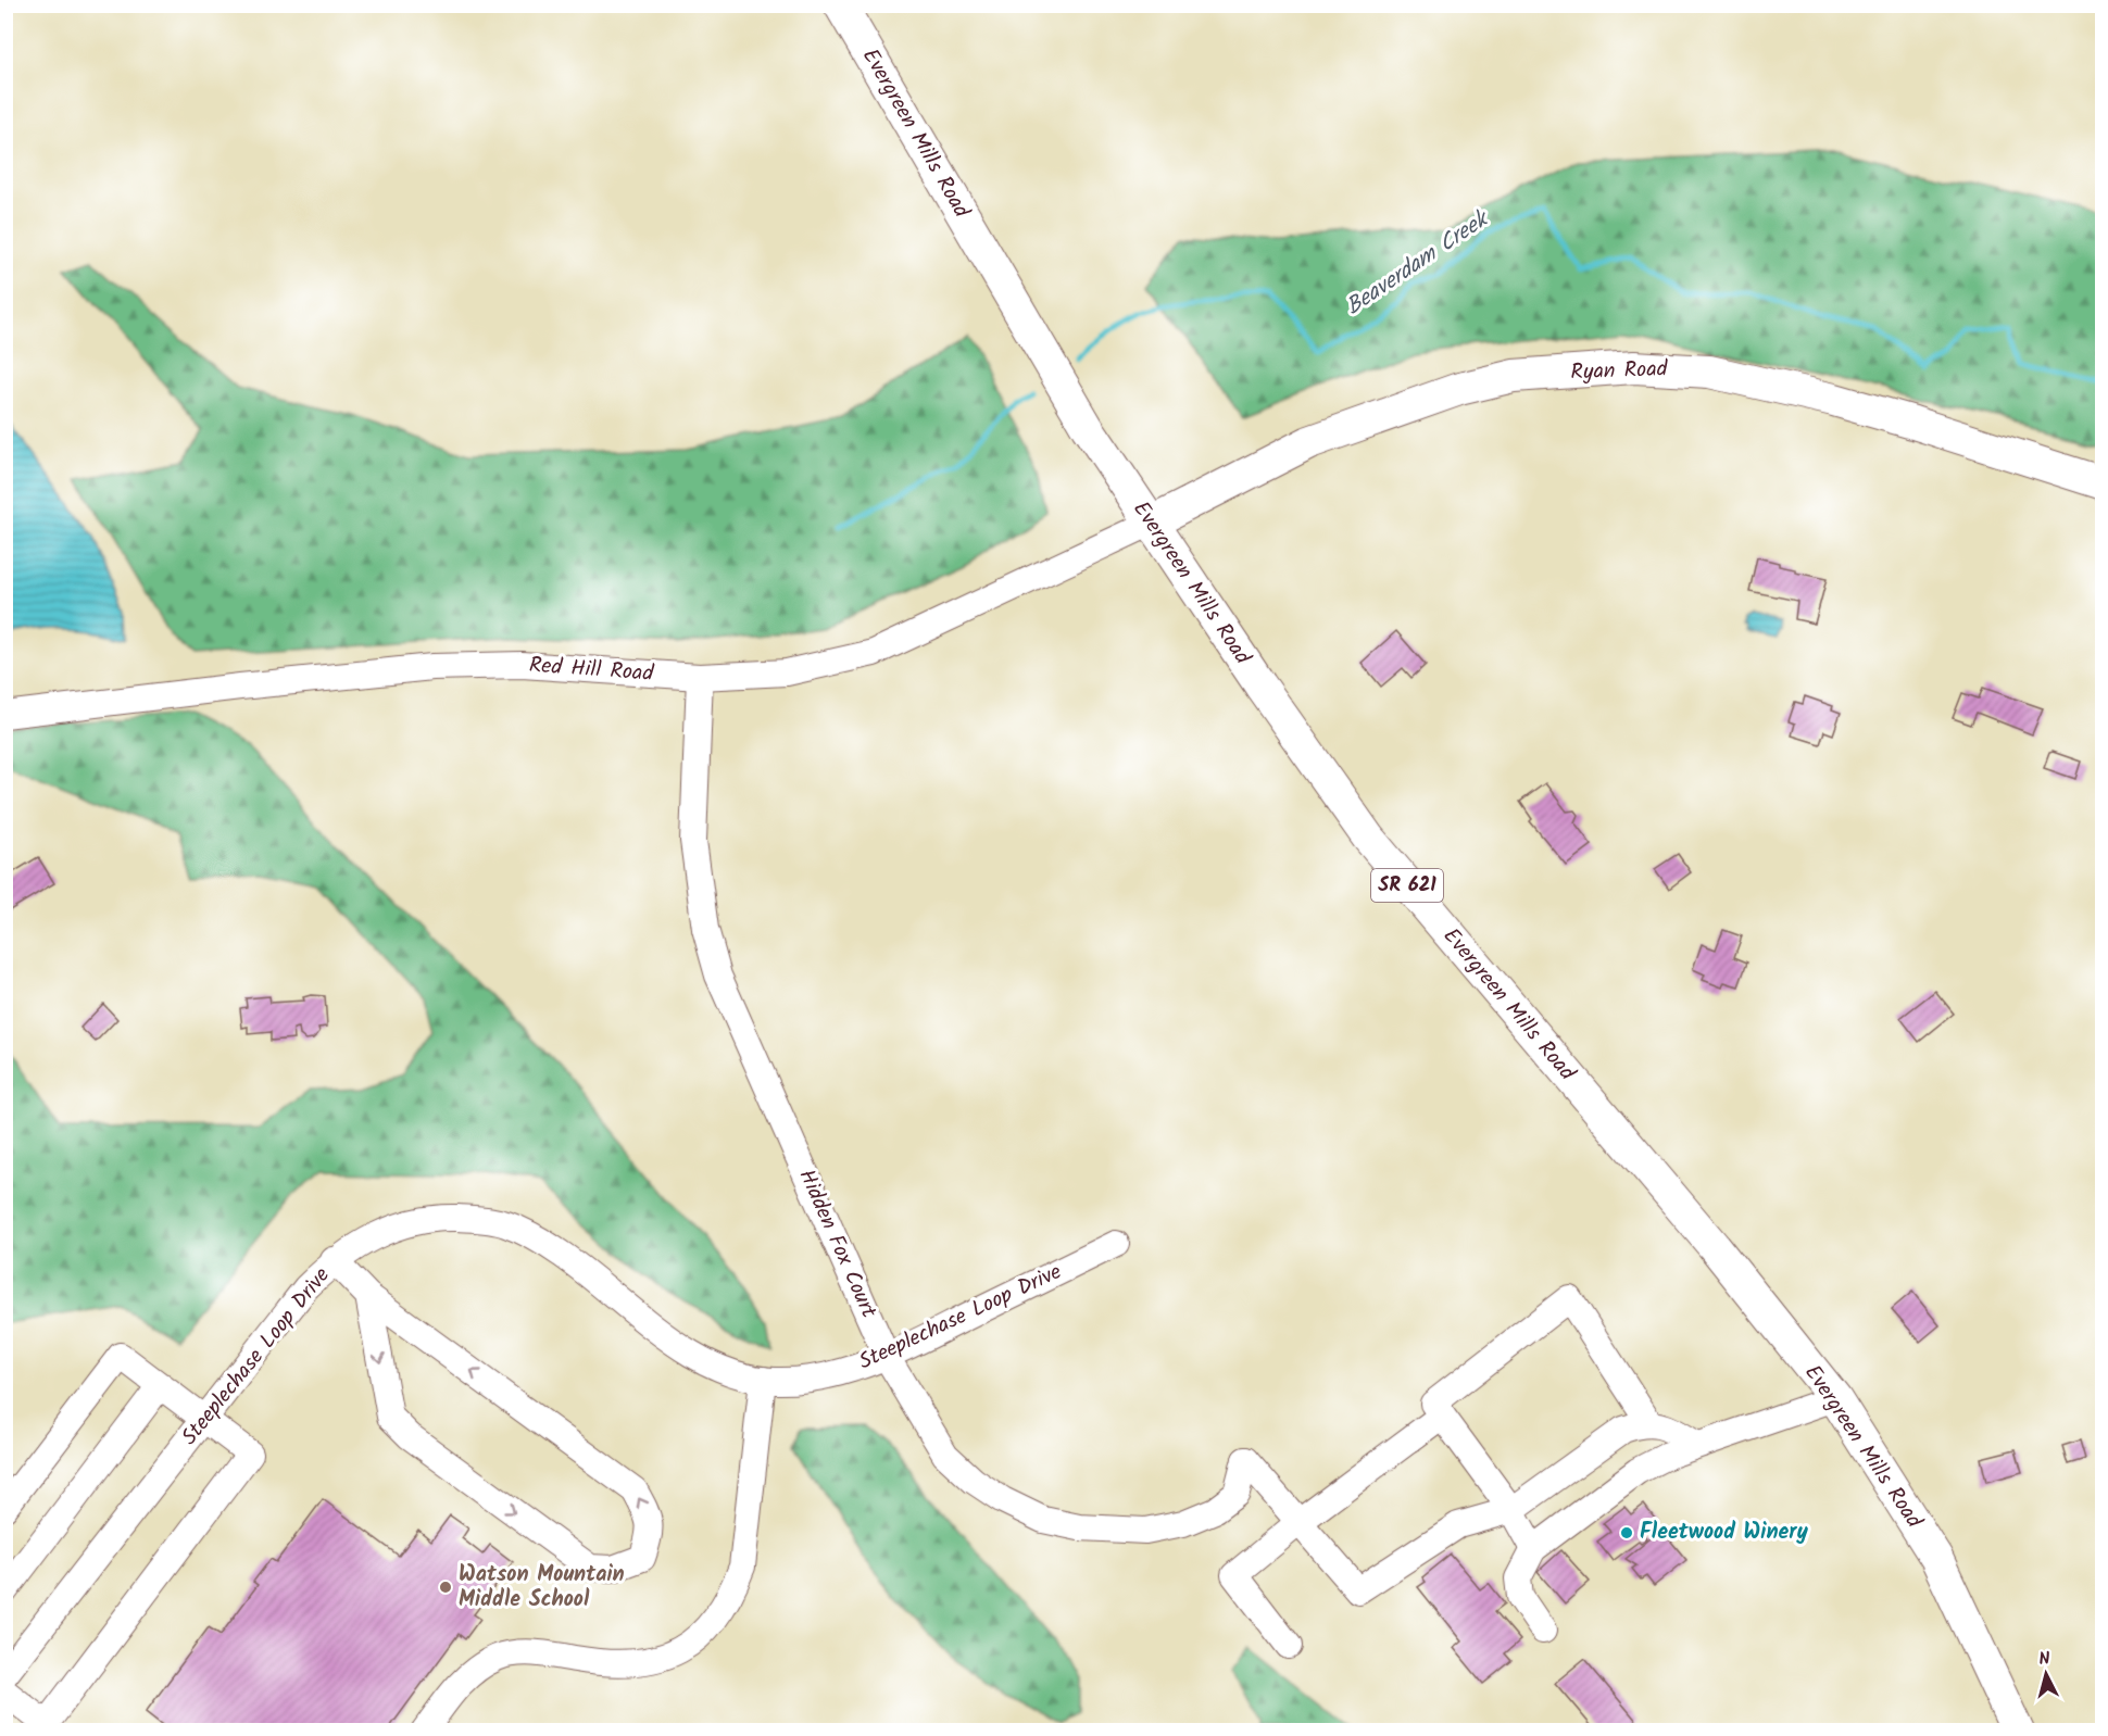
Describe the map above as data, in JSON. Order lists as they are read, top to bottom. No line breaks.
{"streets":{"main road":["Evergreen Mills Road","Ryan Road","SR 621"],"street":["Red Hill Road","Hidden Fox Court","Steeplechase Loop Drive"]},"crossings":[["Evergreen Mills Road","Ryan Road"],["Evergreen Mills Road","Red Hill Road"],["Ryan Road","Red Hill Road"],["Red Hill Road","Hidden Fox Court"],["Hidden Fox Court","Steeplechase Loop Drive"]],"water":["Beaverdam Creek"],"places":["Fleetwood Winery","Watson Mountain Middle School"],"north":"top"}
